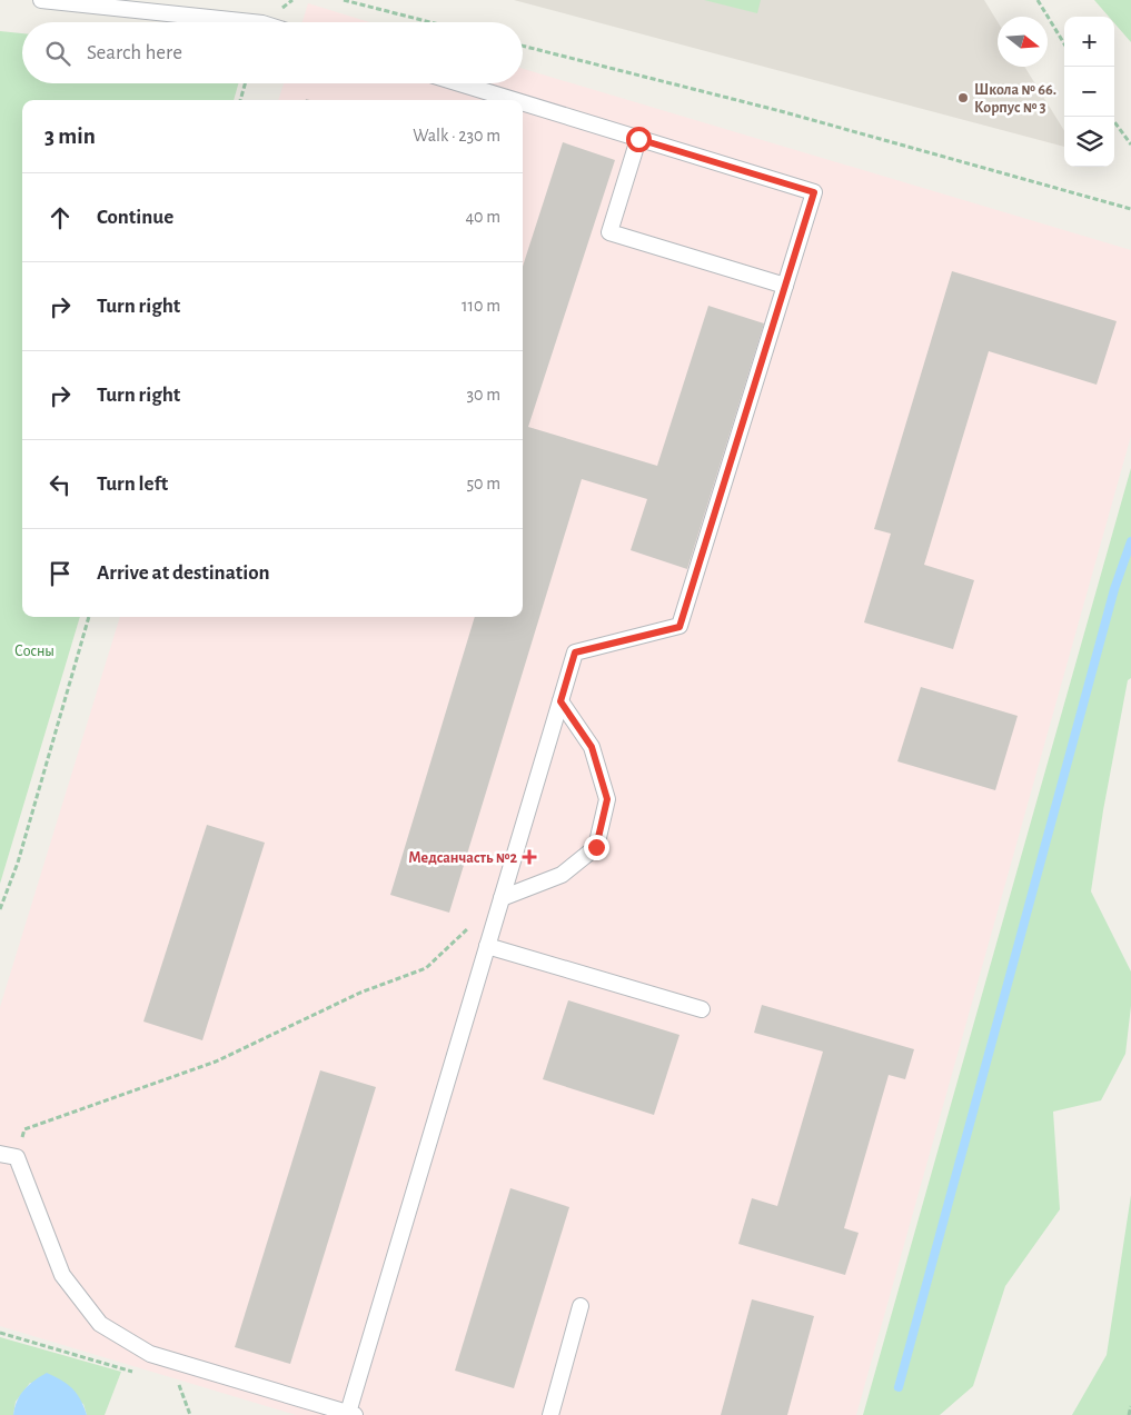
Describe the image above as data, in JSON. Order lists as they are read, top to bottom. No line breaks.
{"parks":["Сосны"],"places":{"other":["Школа № 66. Корпус № 3"],"health":["Медсанчасть №2"]},"north":"right","page":{"map_buttons":["+","−"],"search":"Search here","heading":["3 min","Walk · 230 m"],"list":[["Continue","40 m"],["Turn right","110 m"],["Turn right","30 m"],["Turn left","50 m"],"Arrive at destination"]}}
